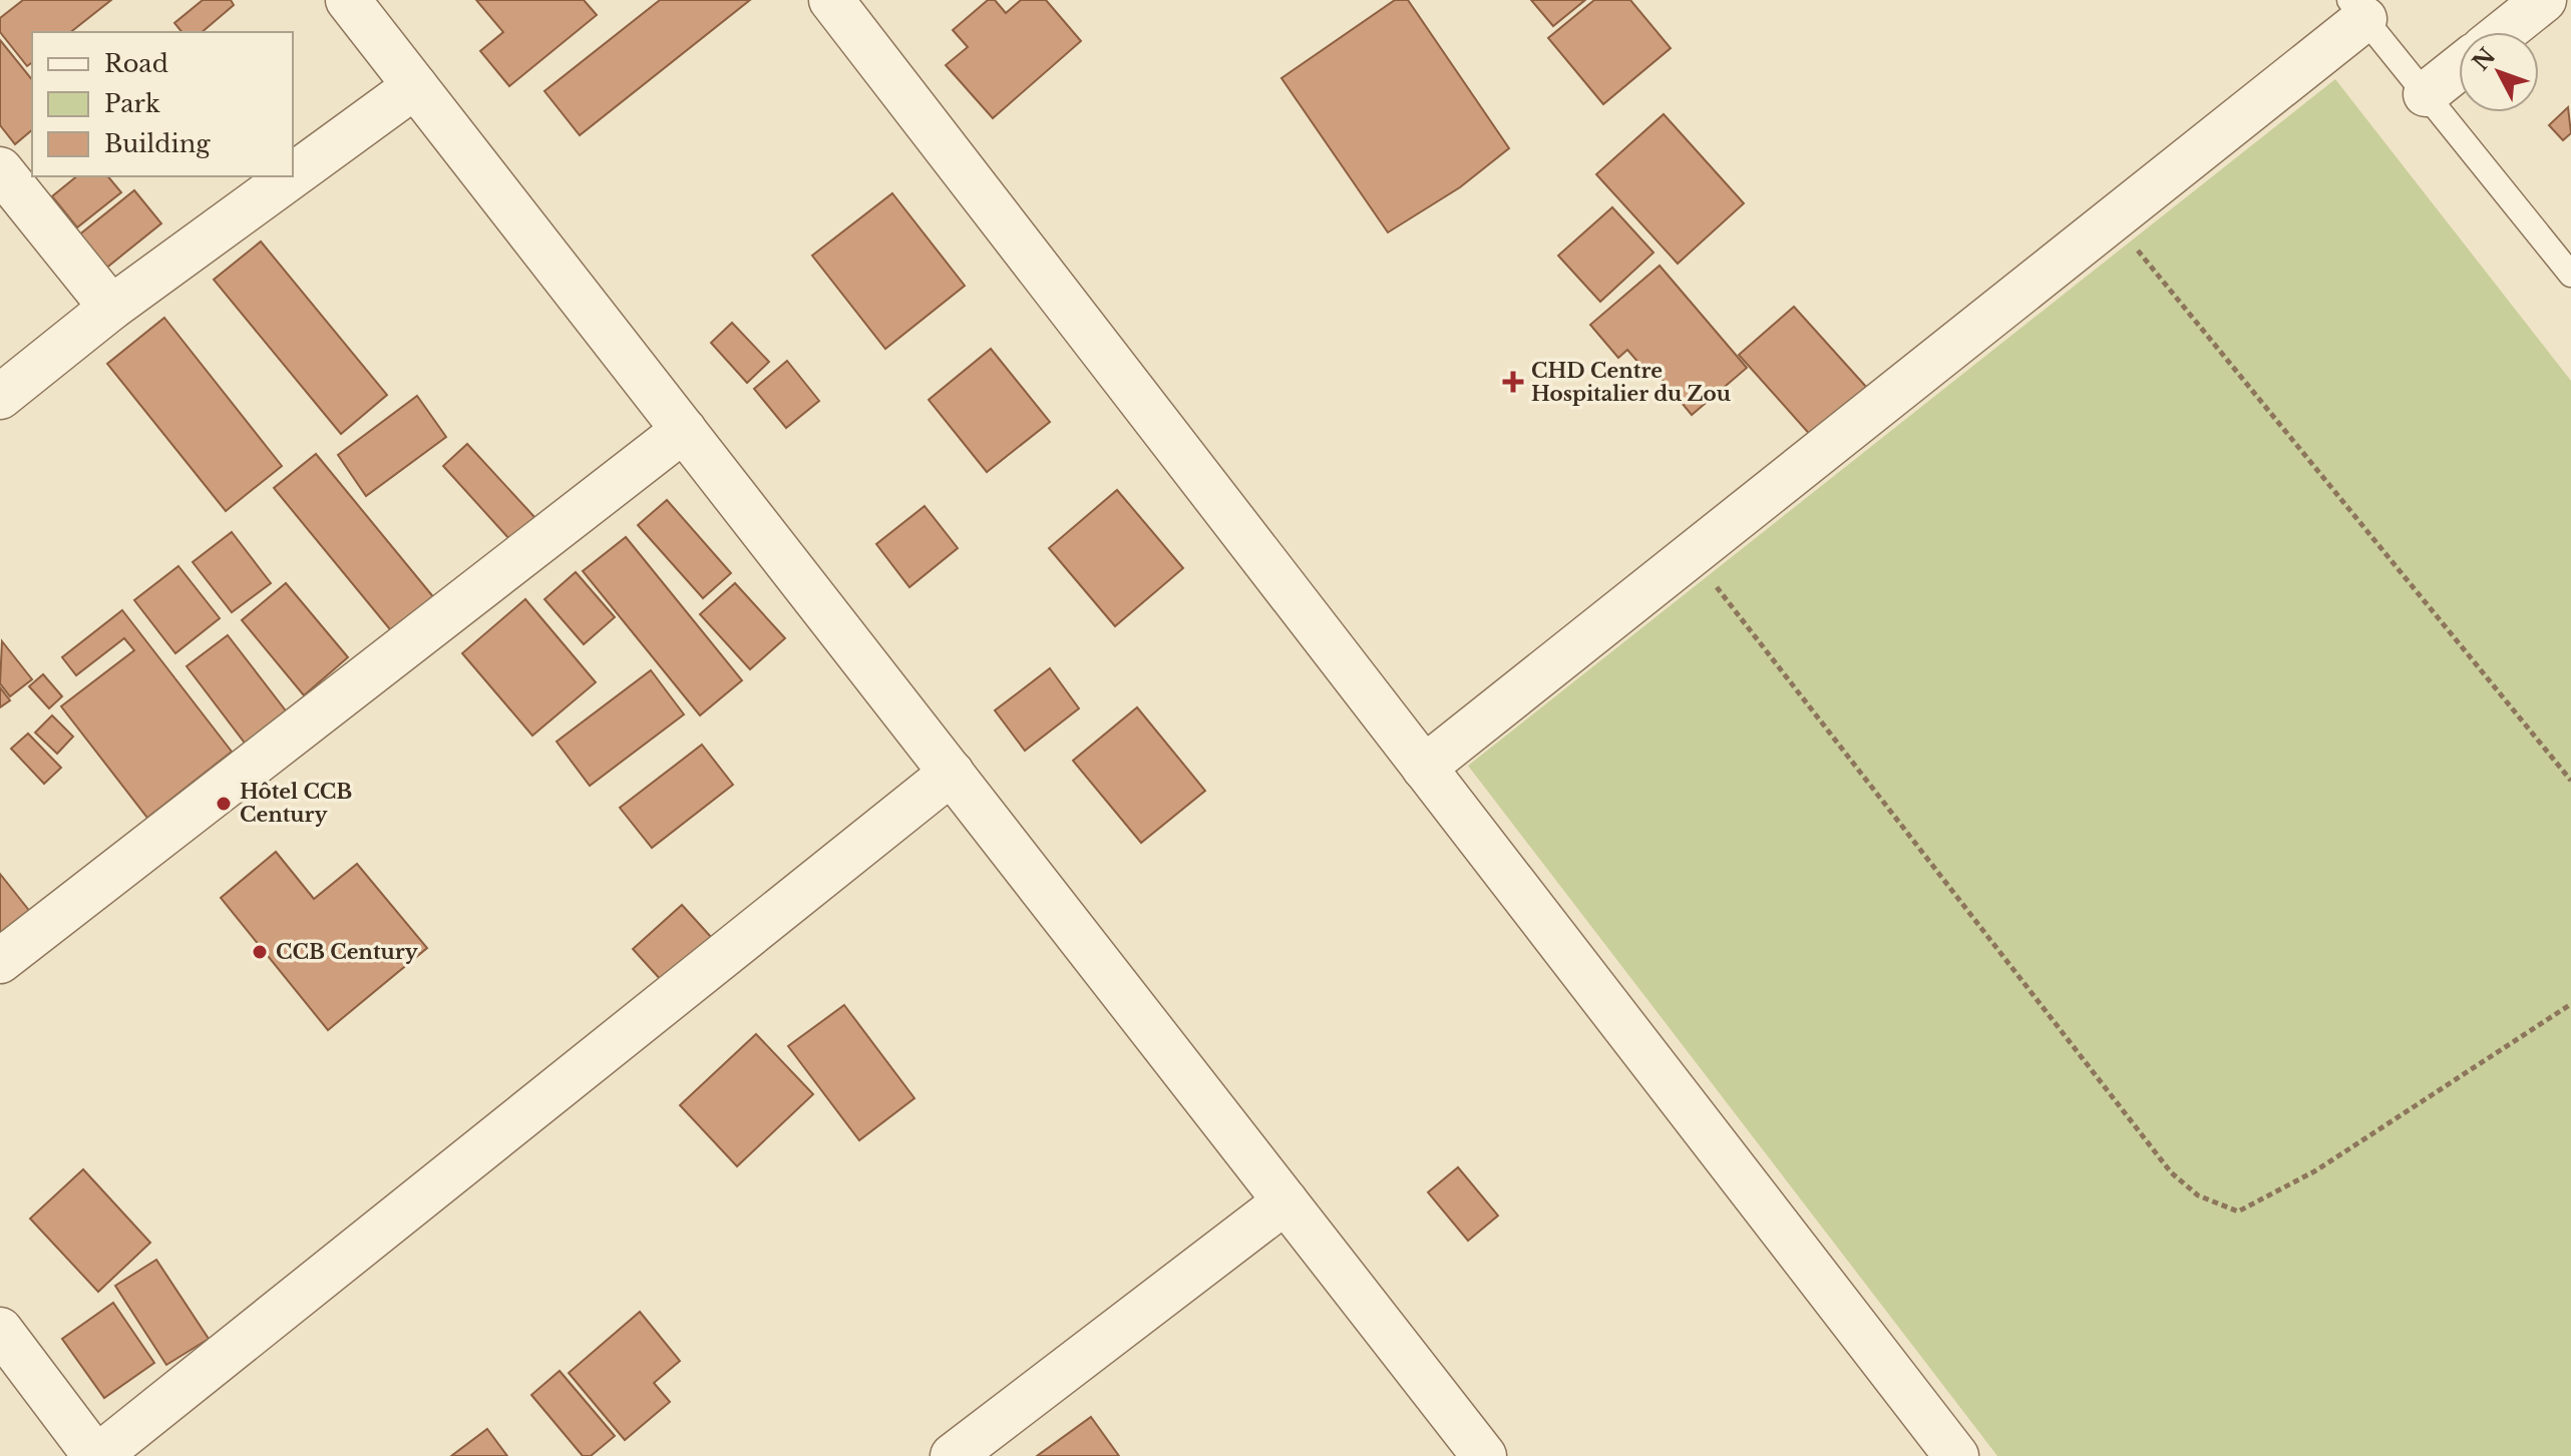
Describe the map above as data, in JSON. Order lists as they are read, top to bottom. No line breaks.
{"places":{"health":["CHD Centre Hospitalier du Zou"],"other":["Hôtel CCB Century","CCB Century"]},"legend":["Road","Park","Building"],"north":"top left"}
